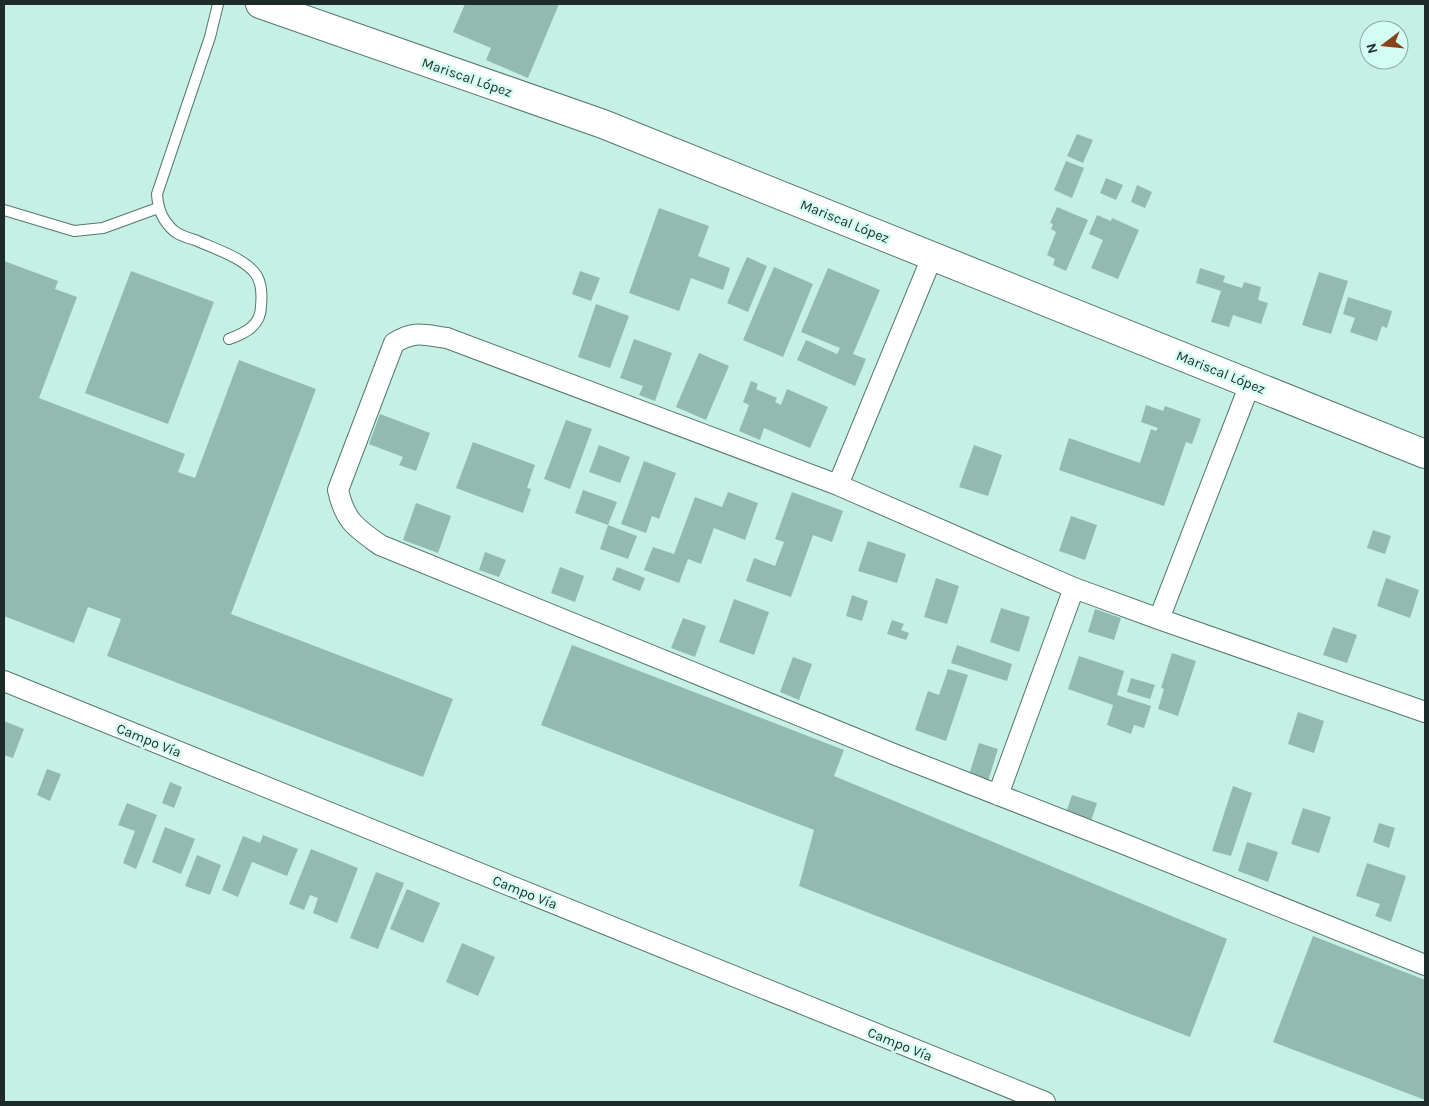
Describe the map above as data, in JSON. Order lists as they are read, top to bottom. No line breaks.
{"streets":{"street":["Mariscal López","Campo Vía"]},"north":"left"}
